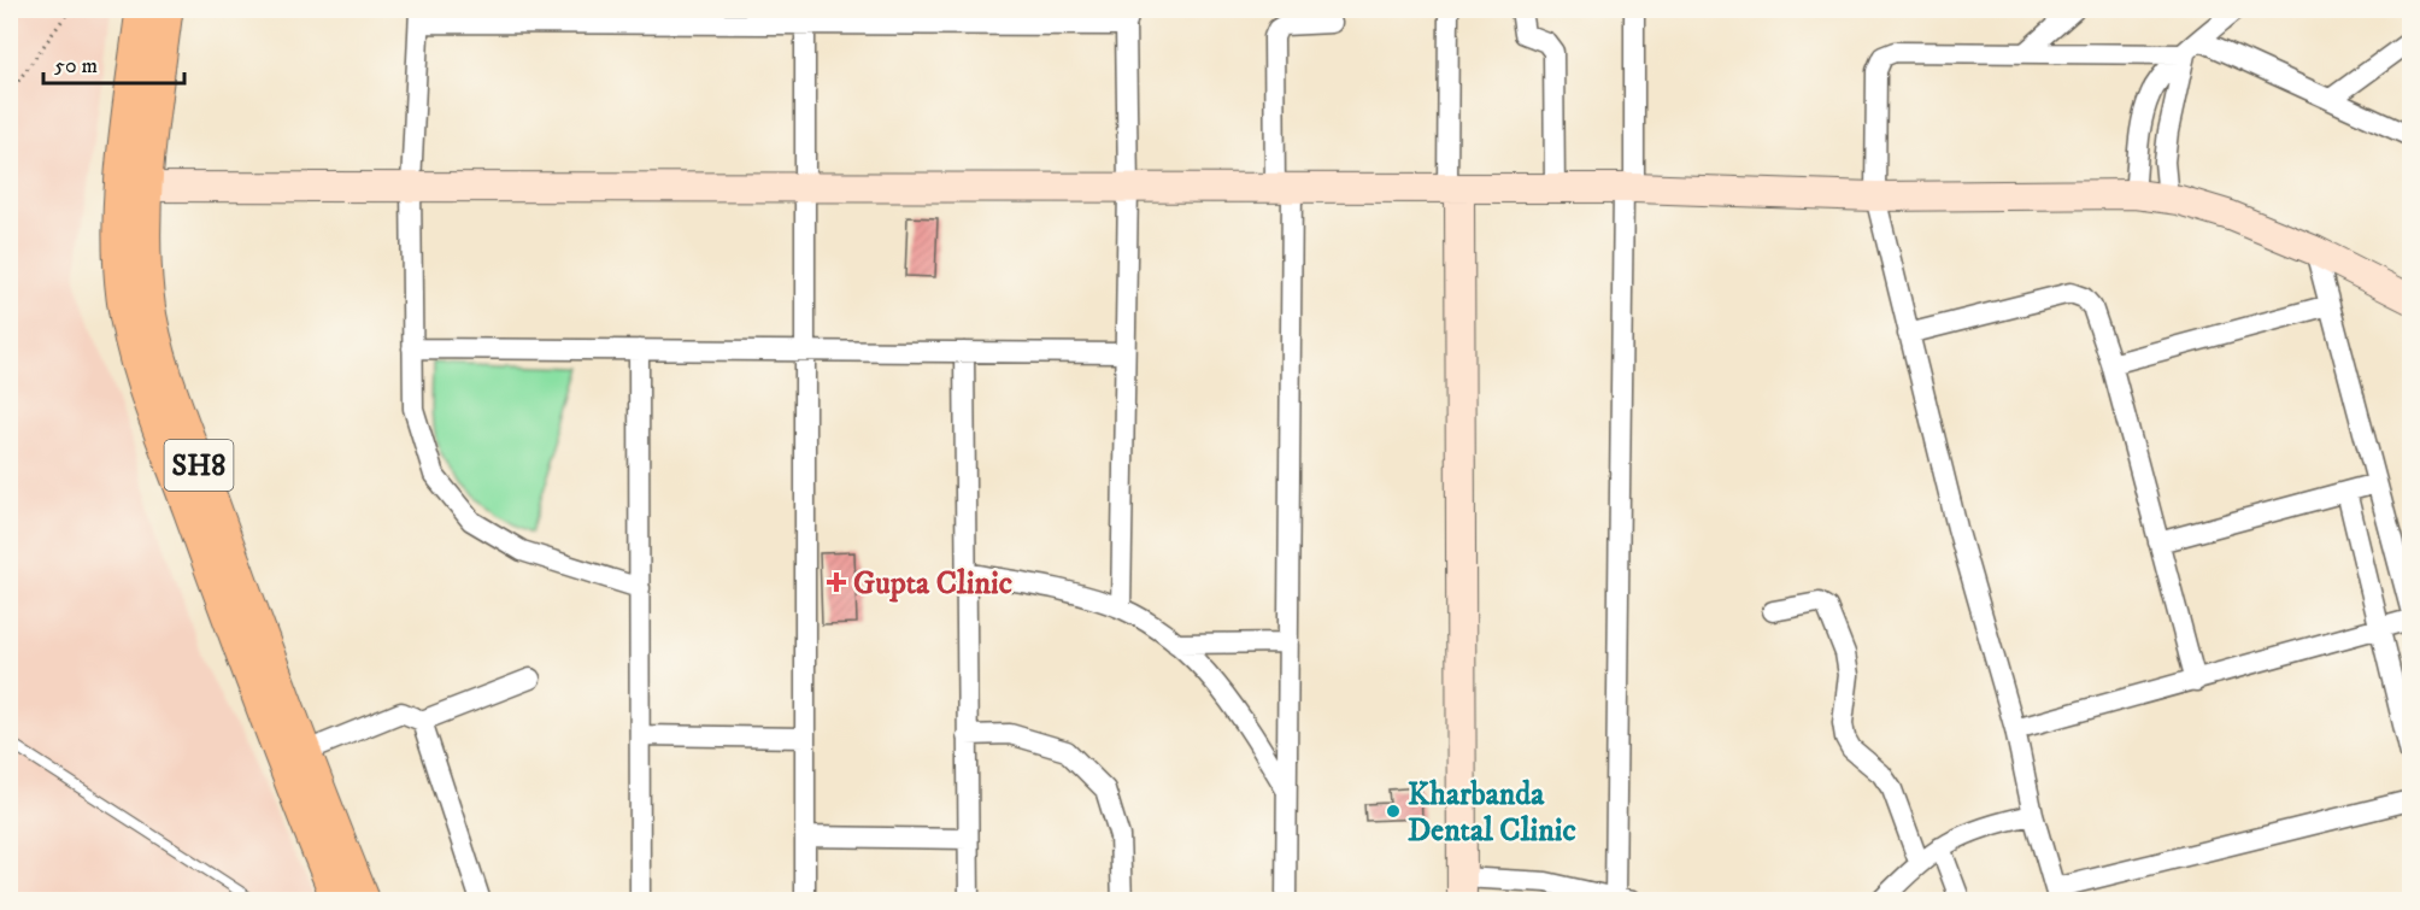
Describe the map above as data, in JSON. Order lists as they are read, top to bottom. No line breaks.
{"streets":{"main road":["SH8"]},"places":{"health":["Gupta Clinic"],"other":["Kharbanda Dental Clinic"]},"scale_bar":"50 m"}
